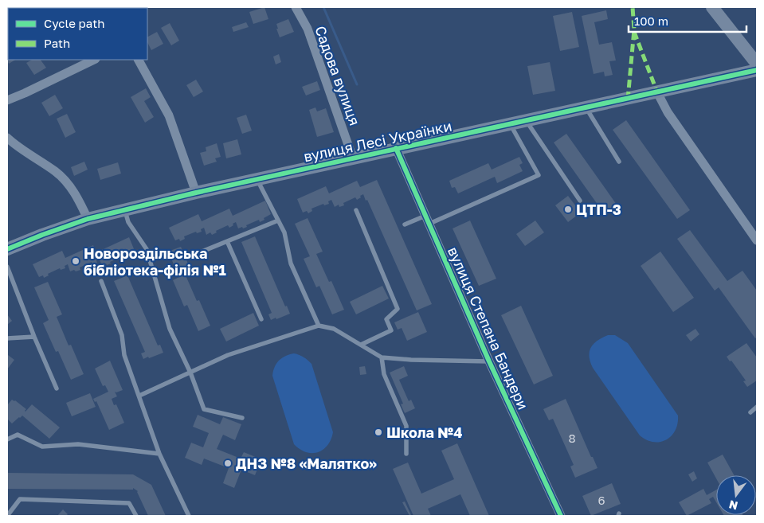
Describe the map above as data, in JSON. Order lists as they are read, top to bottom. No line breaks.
{"streets":{"street":["Садова вулиця","вулиця Лесі Українки","вулиця Степана Бандери"]},"crossings":[["Садова вулиця","вулиця Лесі Українки"],["вулиця Лесі Українки","вулиця Степана Бандери"]],"places":["ЦТП-3","Новороздільська бібліотека-філія №1","Школа №4","ДНЗ №8 «Малятко»"],"house_numbers":["8","6"],"legend":["Cycle path","Path"],"scale_bar":"100 m","north":"bottom"}
